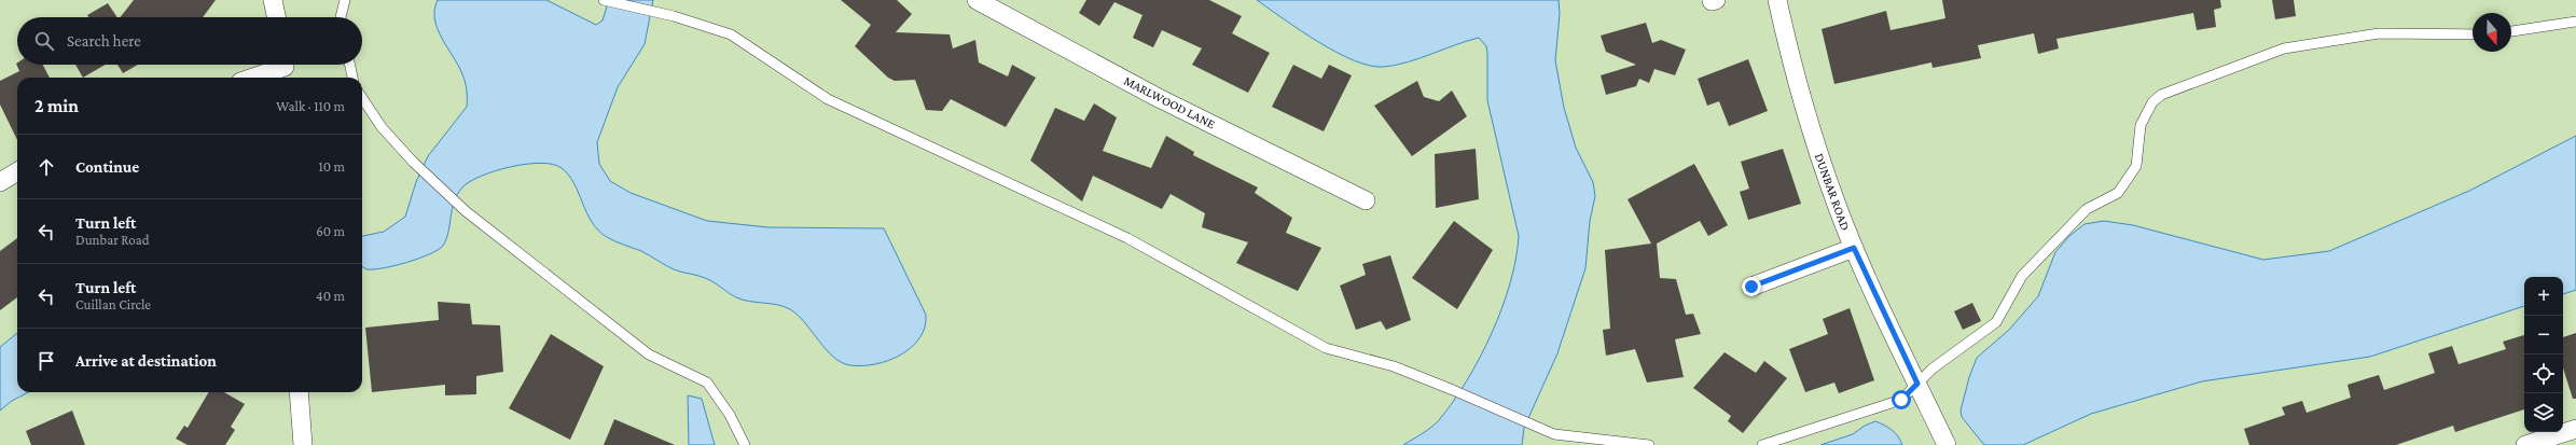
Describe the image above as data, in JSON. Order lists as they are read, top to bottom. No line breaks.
{"streets":{"street":["MARLWOOD LANE","DUNBAR ROAD"]},"north":"bottom","page":{"search":"Search here","heading":["2 min","Walk · 110 m"],"list":[["Continue","10 m"],["Turn left","Dunbar Road","60 m"],["Turn left","Cuillan Circle","40 m"],"Arrive at destination"],"map_buttons":["+","−"]}}
